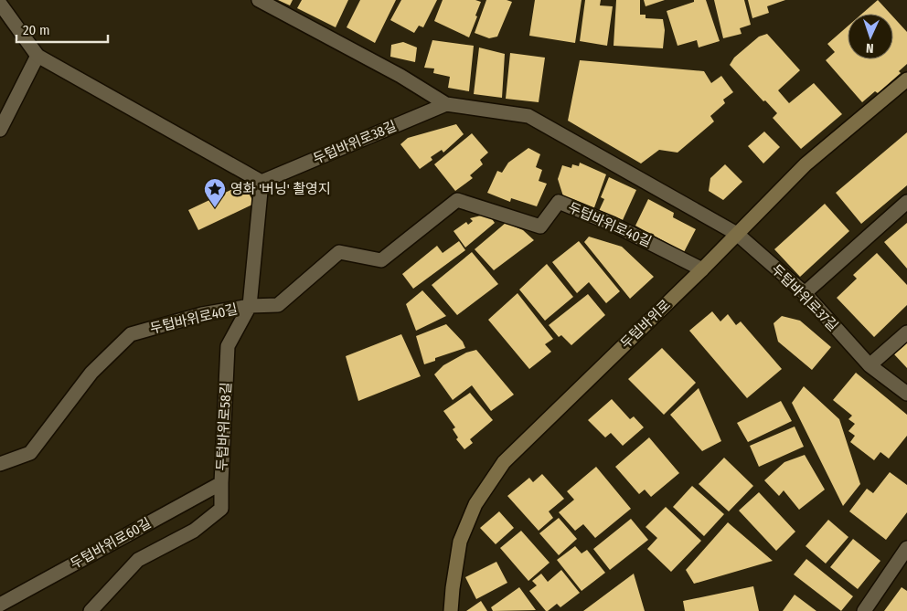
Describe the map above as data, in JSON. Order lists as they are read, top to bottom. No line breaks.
{"streets":{"main road":["두텁바위로"],"street":["두텁바위로38길","두텁바위로40길","두텁바위로37길","두텁바위로58길","두텁바위로60길"]},"crossings":[["두텁바위로38길","두텁바위로58길"],["두텁바위로40길","두텁바위로"],["두텁바위로40길","두텁바위로58길"],["두텁바위로37길","두텁바위로"],["두텁바위로58길","두텁바위로60길"]],"places":{"place":["영화 '버닝' 촬영지"]},"scale_bar":"20 m","north":"bottom"}
